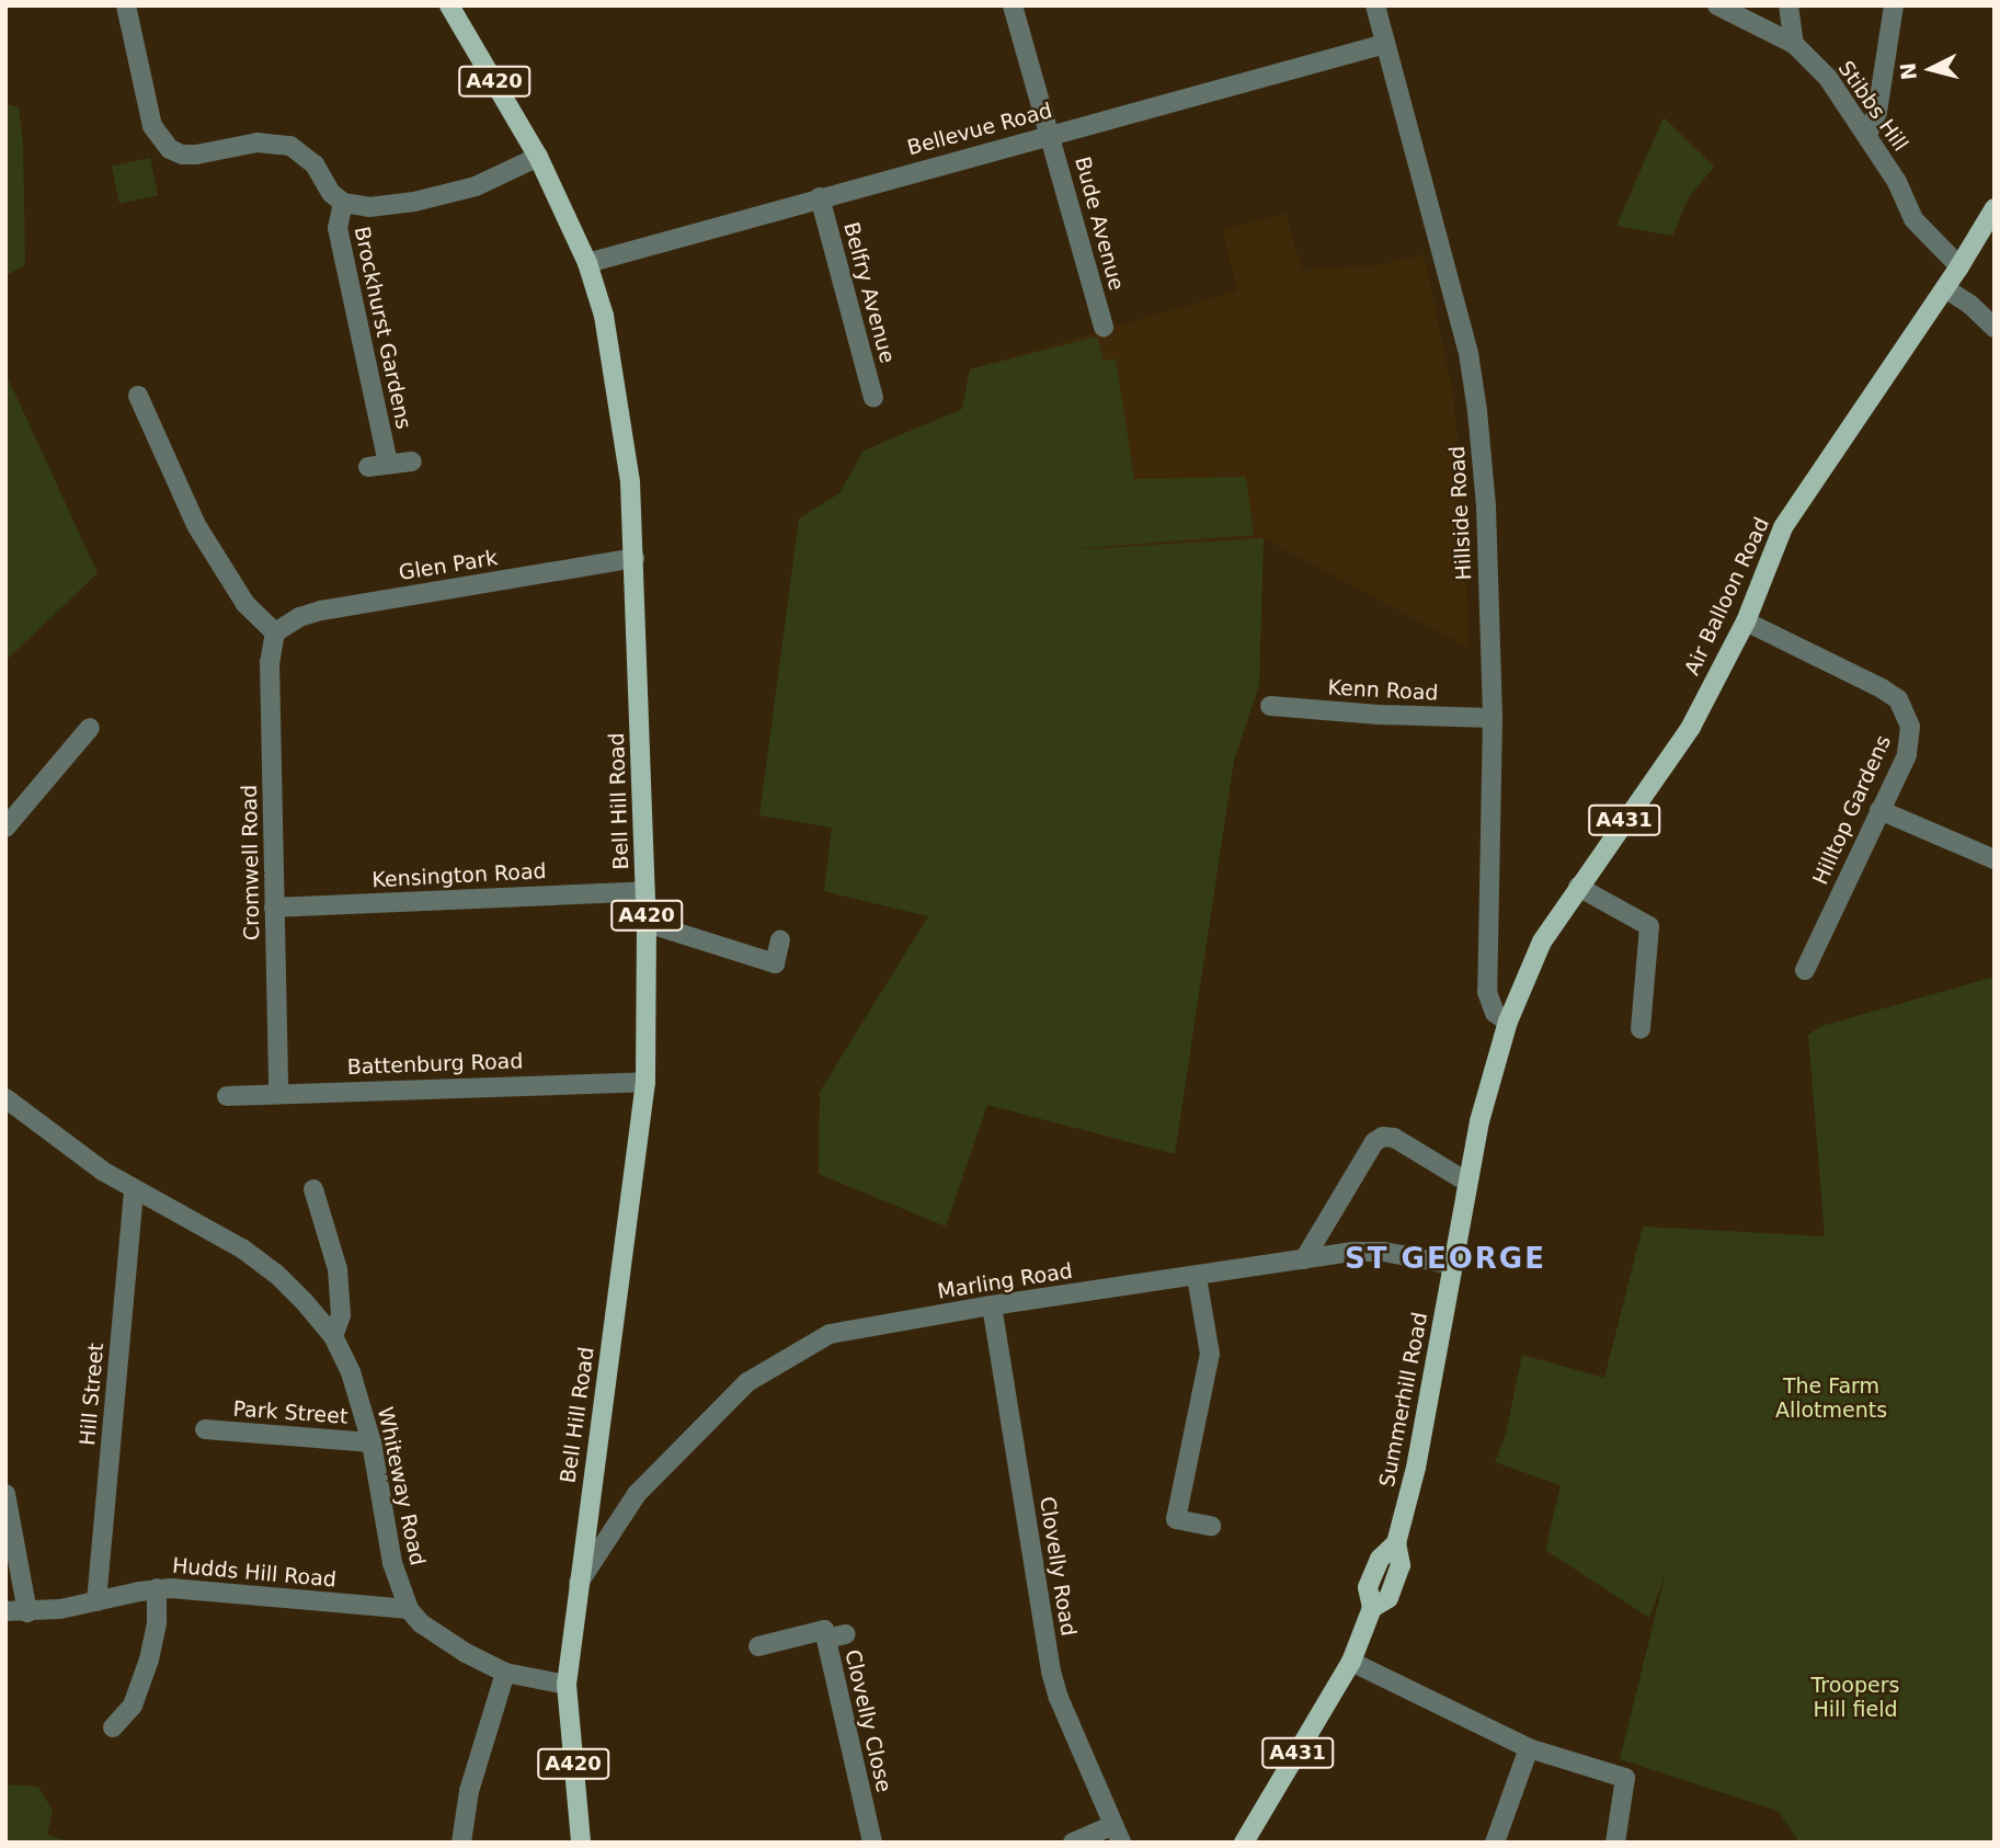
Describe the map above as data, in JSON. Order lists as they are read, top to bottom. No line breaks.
{"streets":{"main road":["A420","Air Balloon Road","Bell Hill Road","A431","Summerhill Road"],"street":["Stibbs Hill","Bellevue Road","Bude Avenue","Belfry Avenue","Brockhurst Gardens","Hillside Road","Glen Park","Kenn Road","Hilltop Gardens","Cromwell Road","Kensington Road","Battenburg Road","Marling Road","Hill Street","Park Street","Whiteway Road","Clovelly Road","Hudds Hill Road","Clovelly Close"]},"crossings":[["A420","Brockhurst Gardens"],["A420","Bell Hill Road"],["Stibbs Hill","A431"],["Bellevue Road","Bude Avenue"],["Bellevue Road","Belfry Avenue"],["Bellevue Road","Hillside Road"],["Bellevue Road","Bell Hill Road"],["Brockhurst Gardens","Bell Hill Road"],["Hillside Road","Air Balloon Road"],["Hillside Road","Kenn Road"],["Glen Park","Bell Hill Road"],["Glen Park","Cromwell Road"],["Air Balloon Road","Hilltop Gardens"],["Air Balloon Road","A431"],["Air Balloon Road","Summerhill Road"],["Bell Hill Road","Kensington Road"],["Bell Hill Road","Battenburg Road"],["Bell Hill Road","Marling Road"],["Cromwell Road","Kensington Road"],["Cromwell Road","Battenburg Road"],["Marling Road","Clovelly Road"],["Hill Street","Whiteway Road"],["Hill Street","Hudds Hill Road"],["Park Street","Whiteway Road"],["Whiteway Road","Hudds Hill Road"]],"districts":["ST GEORGE"],"parks":["The Farm Allotments","Troopers Hill field"],"north":"left"}
